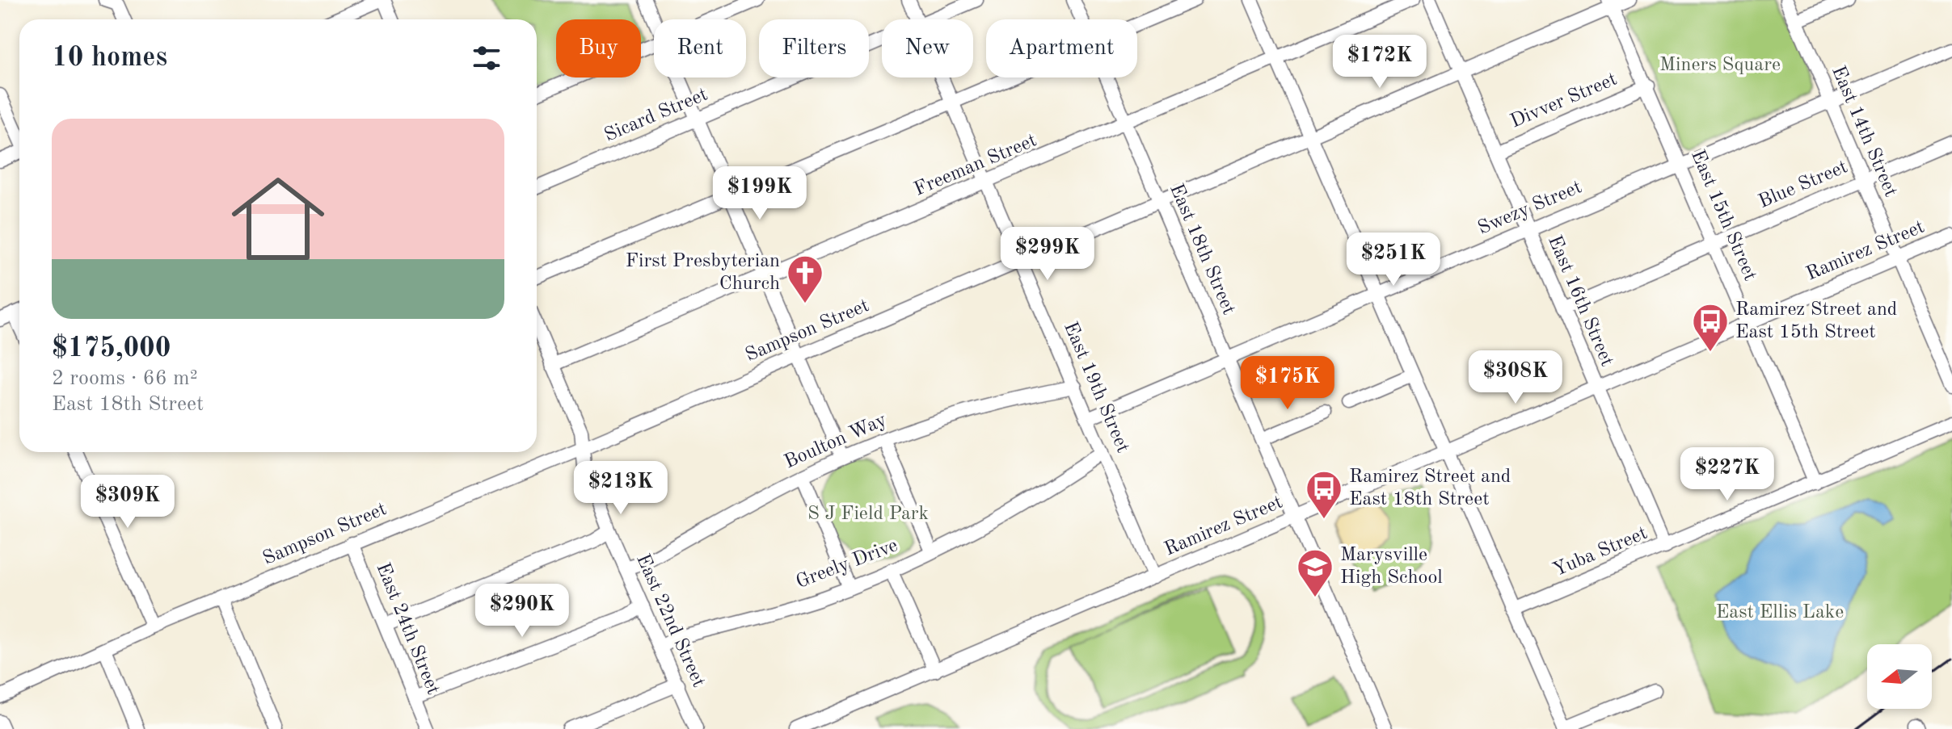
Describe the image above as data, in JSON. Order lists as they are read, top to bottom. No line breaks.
{"streets":{"street":["Divver Street","Sicard Street","East 14th Street","Freeman Street","Blue Street","Swezy Street","East 15th Street","East 18th Street","Ramirez Street","East 16th Street","Sampson Street","East 19th Street","Boulton Way","Yuba Street","Greely Drive","East 22nd Street","East 24th Street"]},"crossings":[["Divver Street","East 15th Street"],["Divver Street","East 16th Street"],["East 14th Street","Blue Street"],["East 14th Street","Swezy Street"],["East 14th Street","Ramirez Street"],["Freeman Street","East 18th Street"],["Freeman Street","East 19th Street"],["Freeman Street","East 22nd Street"],["Blue Street","East 15th Street"],["Blue Street","East 16th Street"],["Swezy Street","East 15th Street"],["Swezy Street","East 18th Street"],["Swezy Street","East 16th Street"],["Swezy Street","East 19th Street"],["East 15th Street","Ramirez Street"],["East 15th Street","Sampson Street"],["East 15th Street","Yuba Street"],["East 18th Street","Ramirez Street"],["East 18th Street","Sampson Street"],["Ramirez Street","East 16th Street"],["Ramirez Street","East 19th Street"],["East 16th Street","Sampson Street"],["East 16th Street","Yuba Street"],["Sampson Street","East 19th Street"],["Sampson Street","East 22nd Street"],["Sampson Street","East 24th Street"],["East 19th Street","Boulton Way"],["East 19th Street","Greely Drive"],["Boulton Way","East 22nd Street"],["Greely Drive","East 22nd Street"]],"parks":["Miners Square","S J Field Park","East Ellis Lake"],"places":{"church":["First Presbyterian Church"],"bus stop":["Ramirez Street and East 15th Street","Ramirez Street and East 18th Street"],"school or university":["Marysville High School"]},"north":"left","page":{"chip":["Buy","Rent","Filters","New","Apartment"],"heading":"10 homes","price":["$172K","$199K","$299K","$251K","$308K","$175K","$227K","$213K","$309K","$290K"],"list":[{"name":"$175,000","note":"2 rooms · 66 m² · East 18th Street"}]}}
